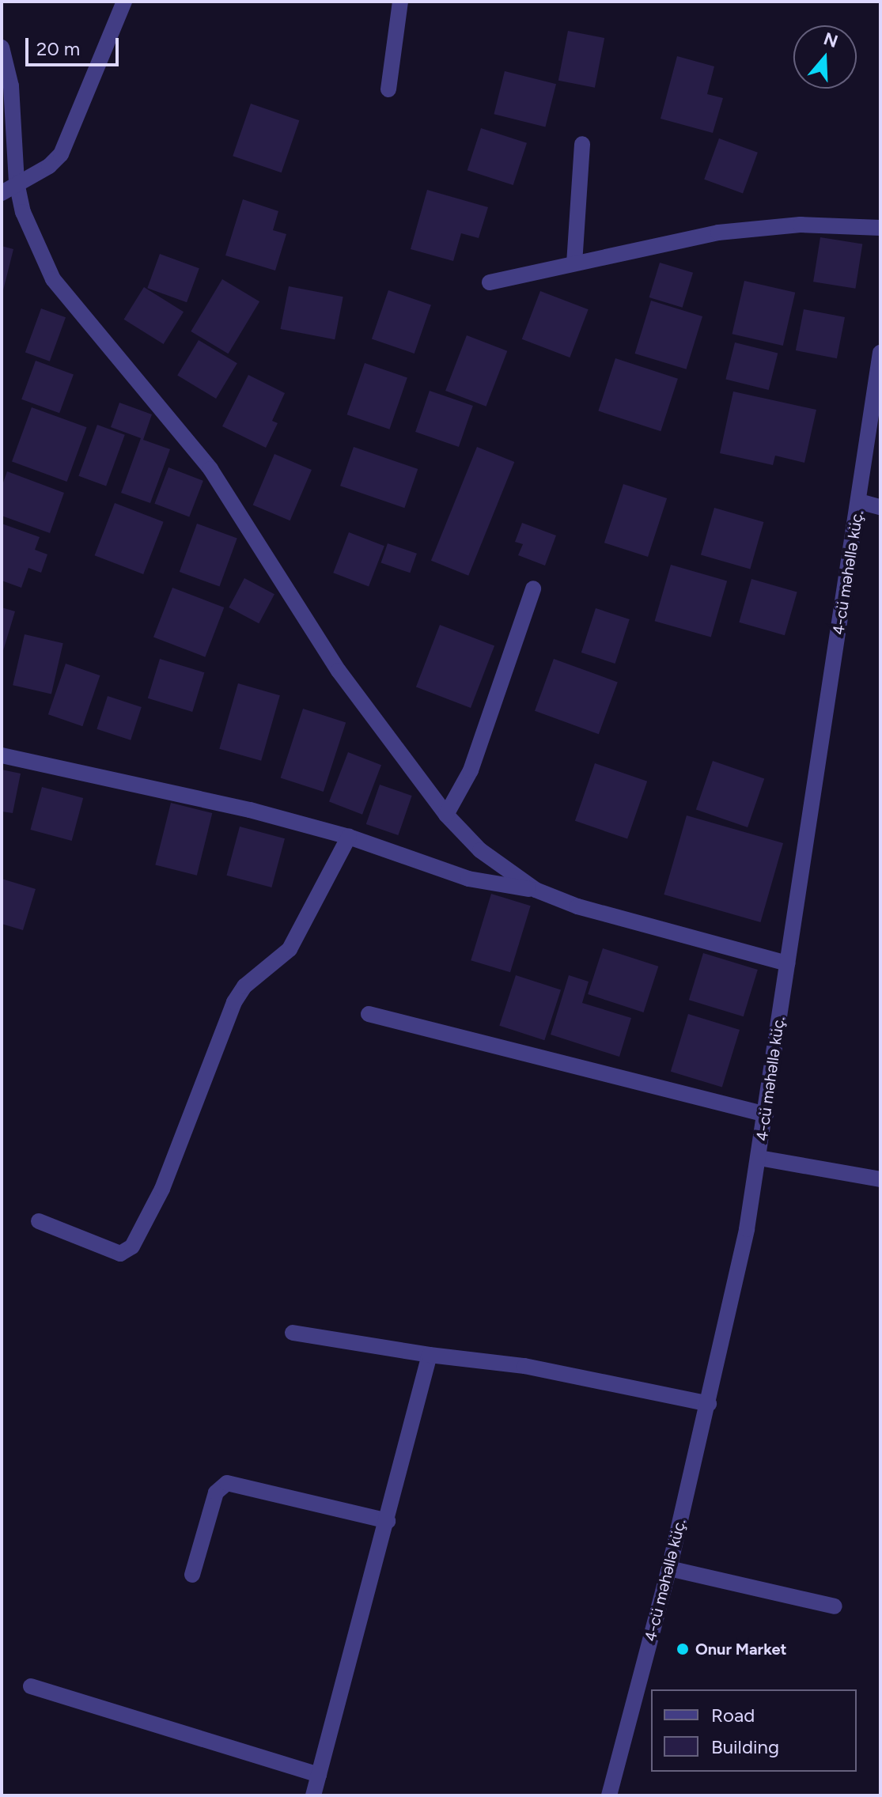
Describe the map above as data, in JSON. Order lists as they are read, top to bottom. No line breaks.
{"streets":{"street":["4-cü məhəllə küç."]},"places":["Onur Market"],"legend":["Road","Building"],"scale_bar":"20 m","north":"top"}
